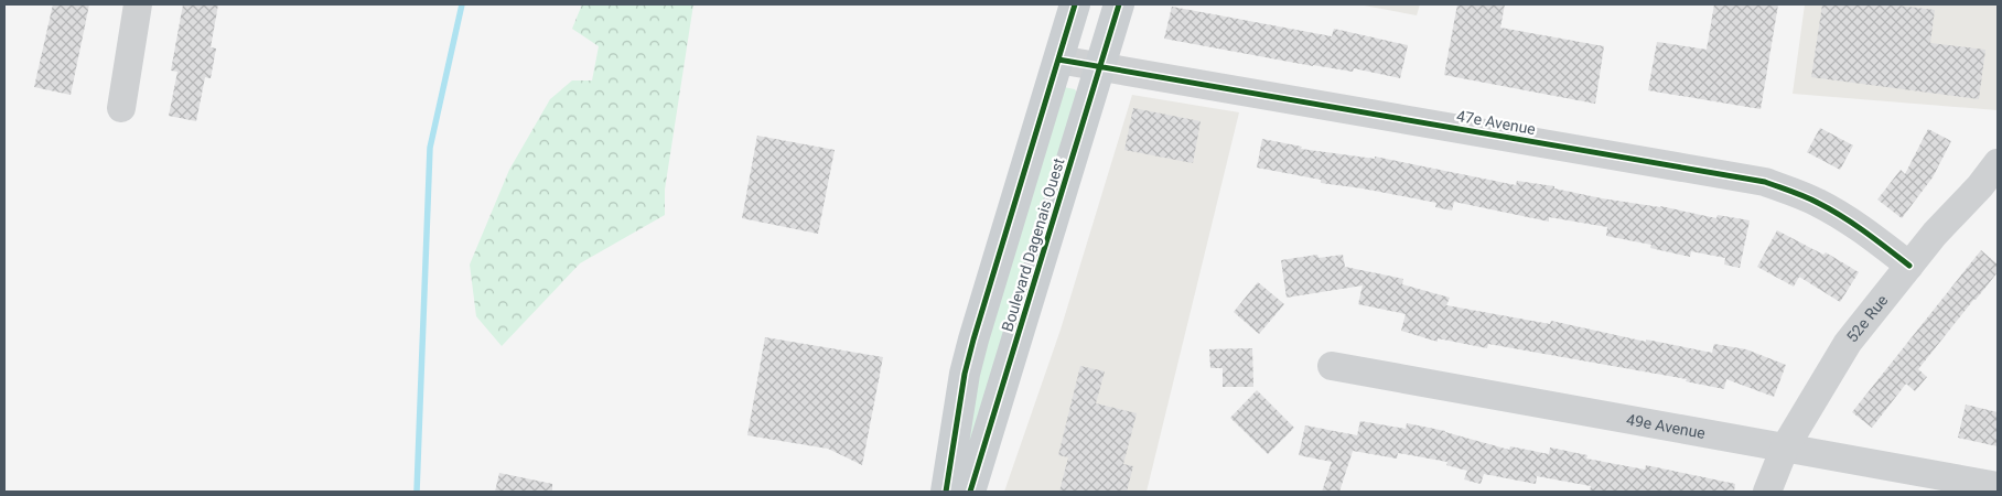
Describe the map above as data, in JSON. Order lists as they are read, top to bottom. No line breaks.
{"streets":{"main road":["Boulevard Dagenais Ouest"],"street":["47e Avenue","52e Rue","49e Avenue"]},"crossings":[["47e Avenue","Boulevard Dagenais Ouest"],["47e Avenue","52e Rue"],["52e Rue","49e Avenue"]]}
